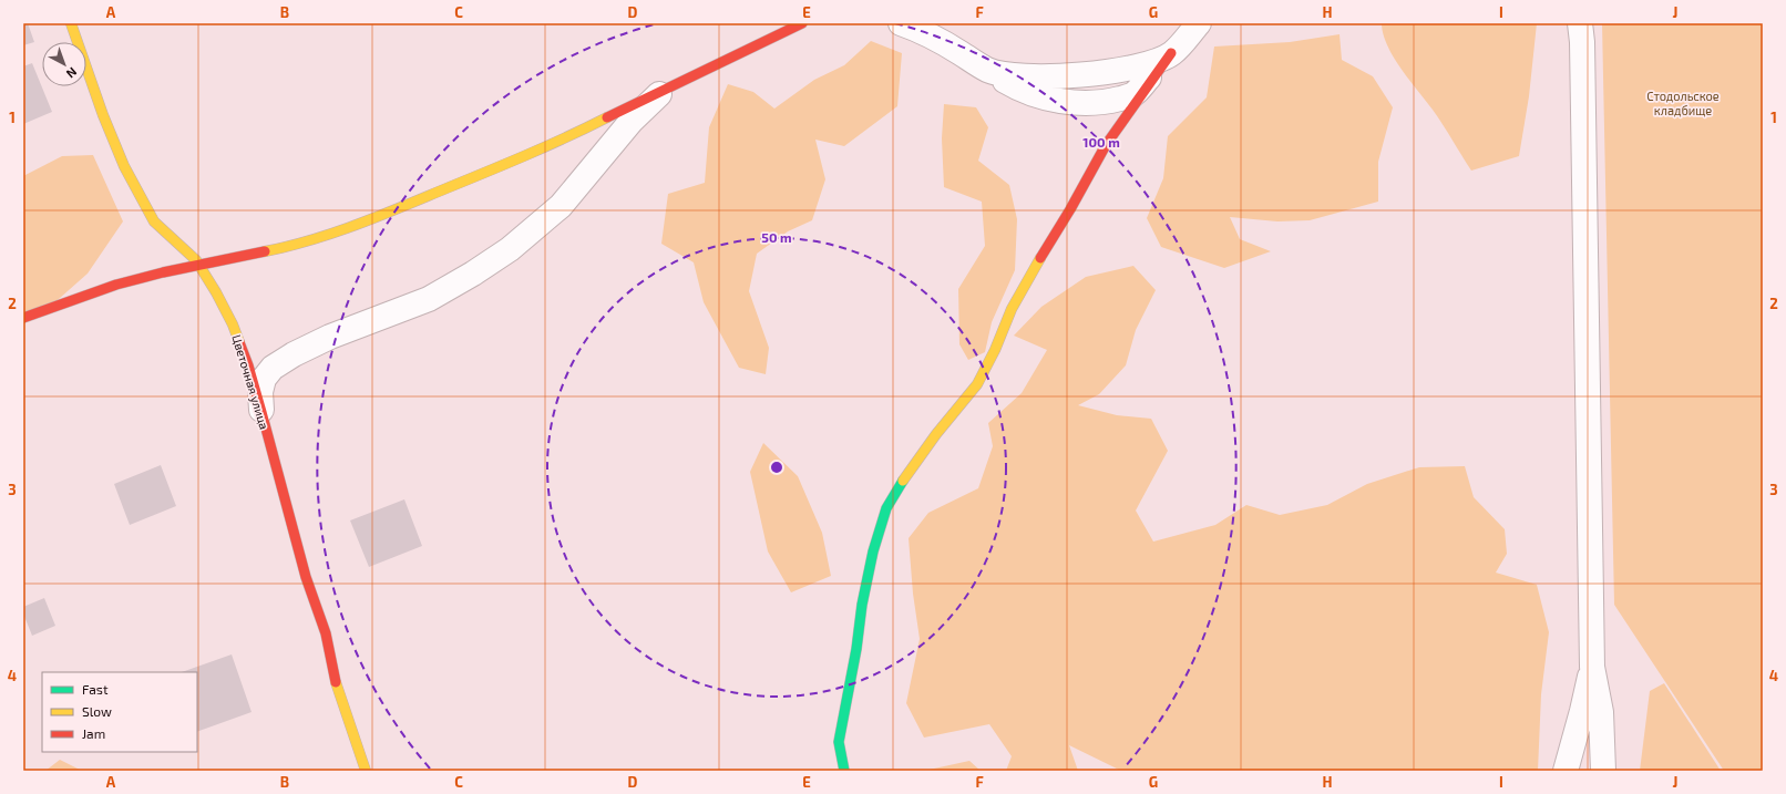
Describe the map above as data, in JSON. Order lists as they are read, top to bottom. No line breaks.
{"streets":{"street":["Цветочная улица"]},"parks":["Стодольское кладбище"],"legend":["Fast","Slow","Jam"],"north":"bottom right","grid":{"columns":["A","B","C","D","E","F","G","H","I","J"],"rows":["1","2","3","4"]},"rings":["100 m","50 m"]}
